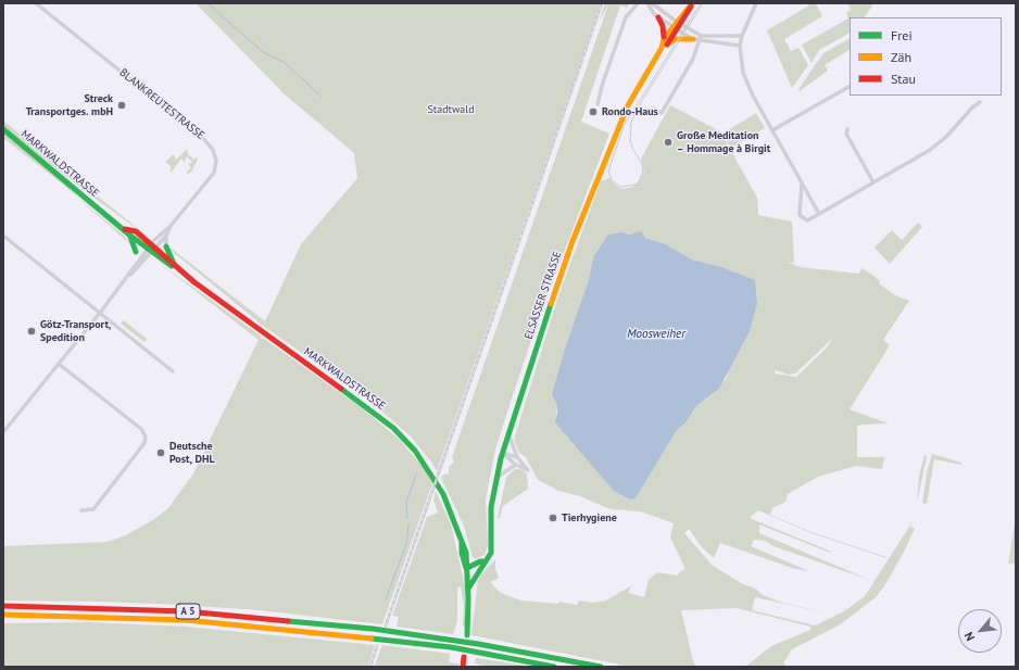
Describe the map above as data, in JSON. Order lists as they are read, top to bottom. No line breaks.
{"streets":{"main road":["MARKWALDSTRASSE","ELSÄSSER STRASSE","A 5"],"street":["BLANKREUTESTRASSE"]},"crossings":[["BLANKREUTESTRASSE","MARKWALDSTRASSE"],["MARKWALDSTRASSE","ELSÄSSER STRASSE"]],"water":["Moosweiher"],"parks":["Stadtwald"],"places":["Streck Transportges. mbH","Rondo-Haus","Große Meditation – Hommage à Birgit","Götz-Transport, Spedition","Deutsche Post, DHL","Tierhygiene"],"legend":["Frei","Zäh","Stau"],"north":"bottom left"}
